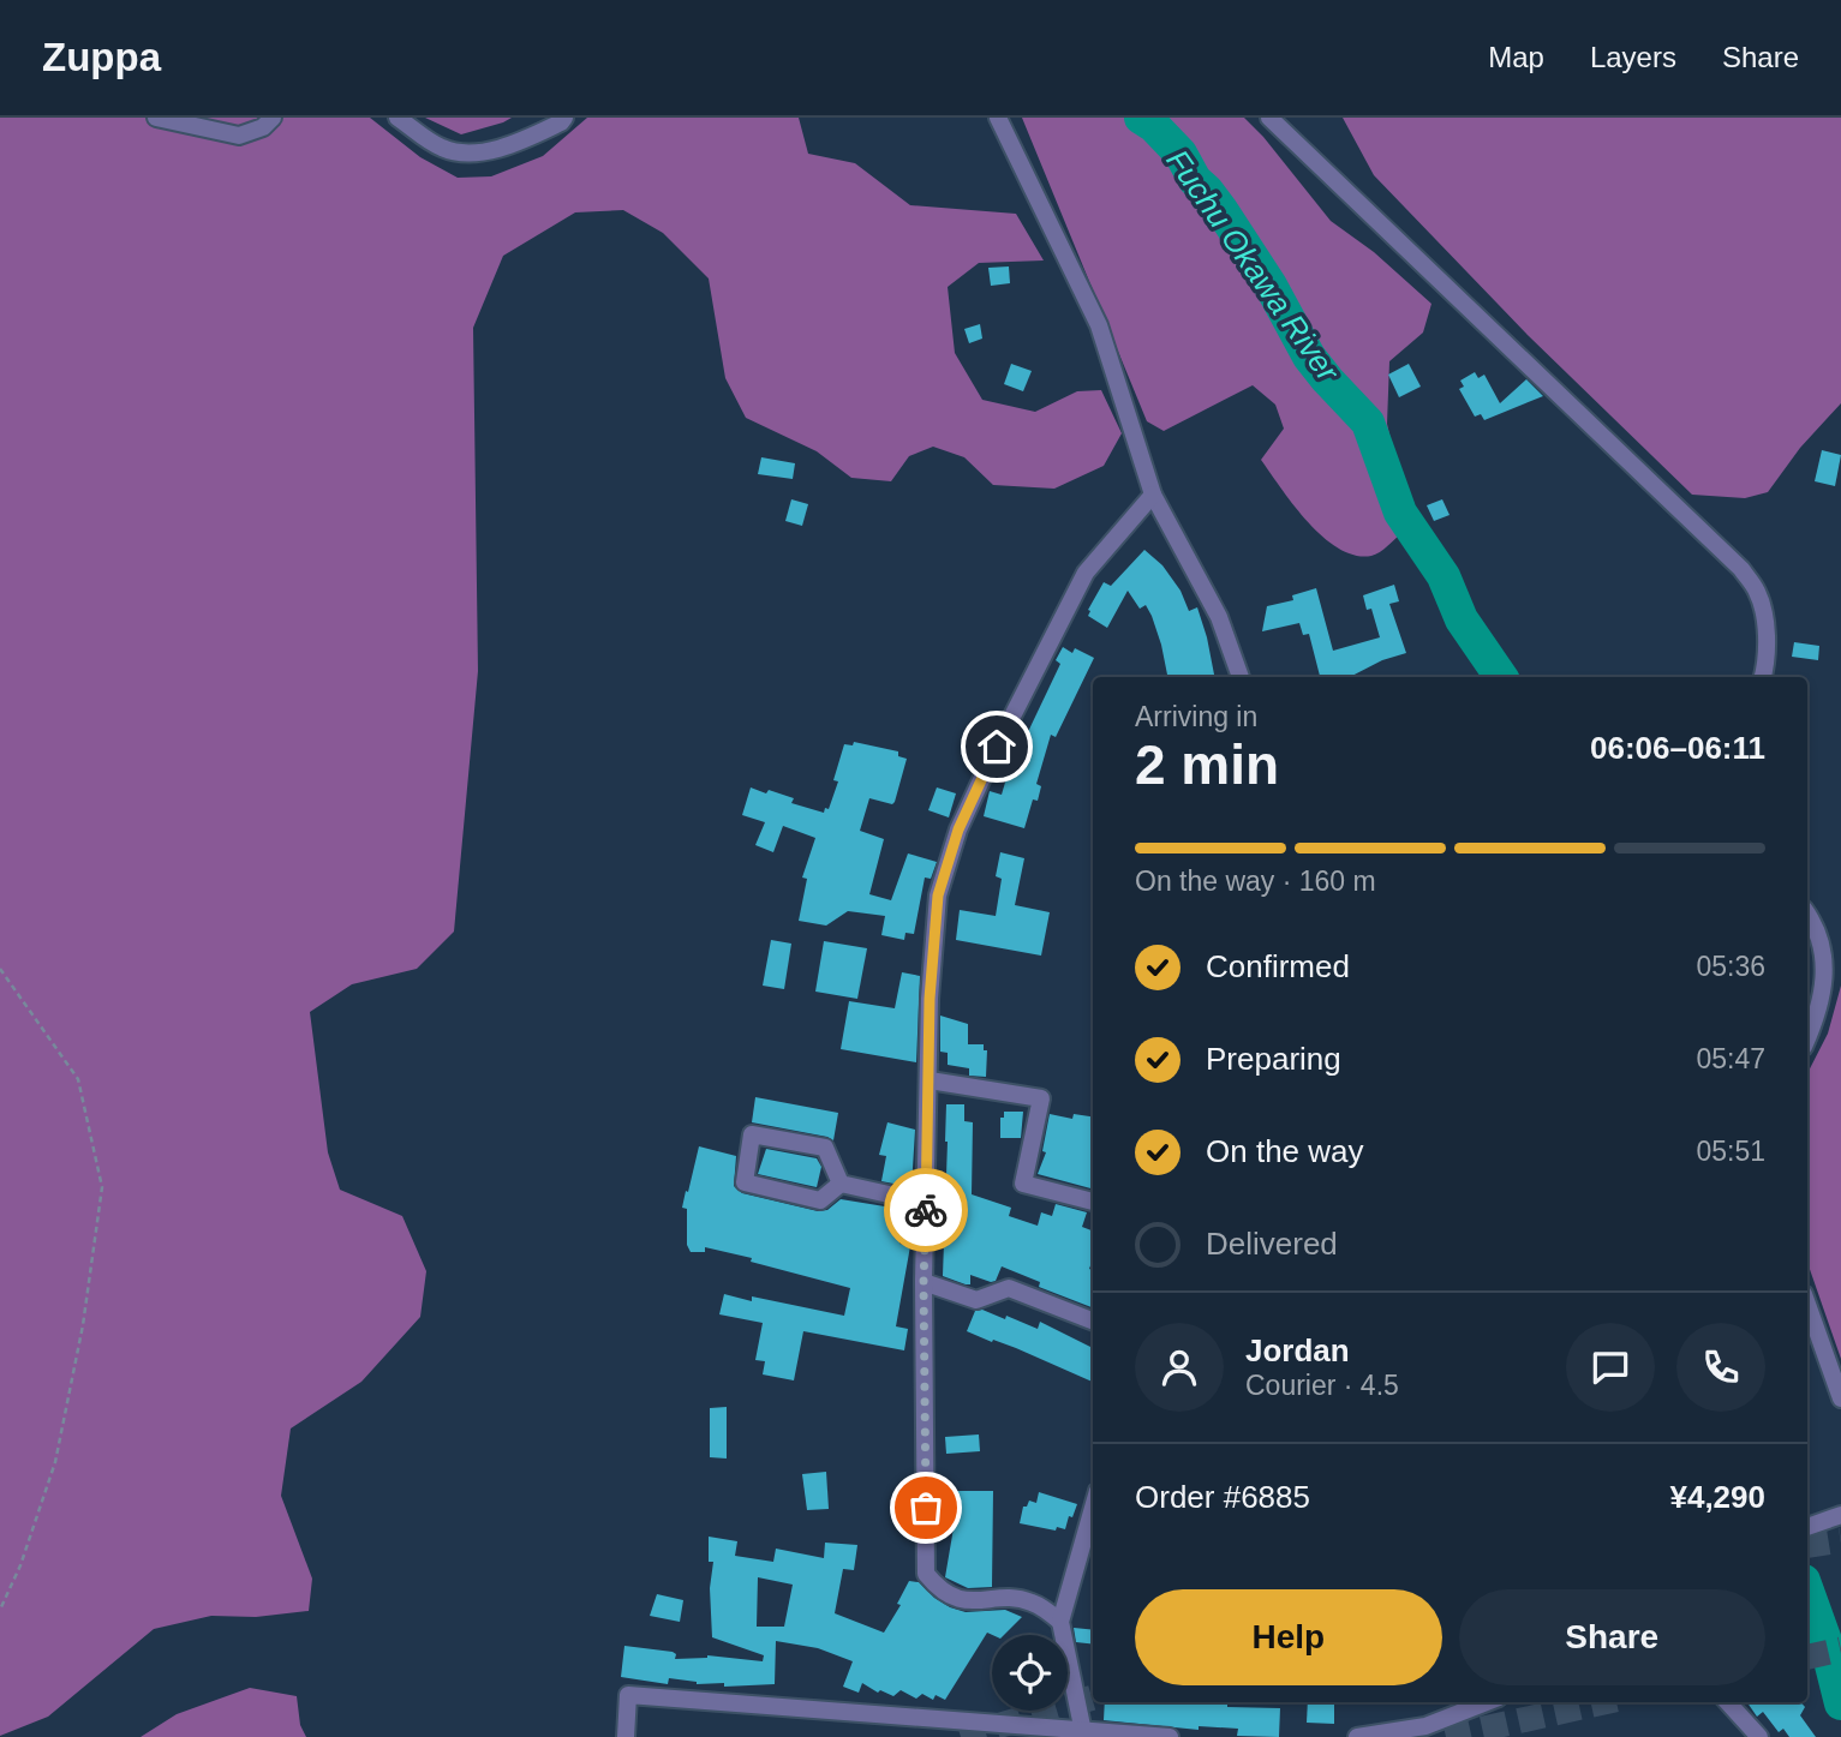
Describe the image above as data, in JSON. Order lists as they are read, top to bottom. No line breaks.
{"water":["Fuchu Okawa River"],"page":{"header":"Zuppa","nav":["Map","Layers","Share"],"heading":["2 min","Arriving in","06:06–06:11"],"panel":["Jordan","Courier · 4.5","Order #6885","¥4,290"],"bar":"On the way · 160 m","list":[["Confirmed","05:36"],["Preparing","05:47"],["On the way","05:51"],"Delivered"],"buttons":["Help","Share"]}}
